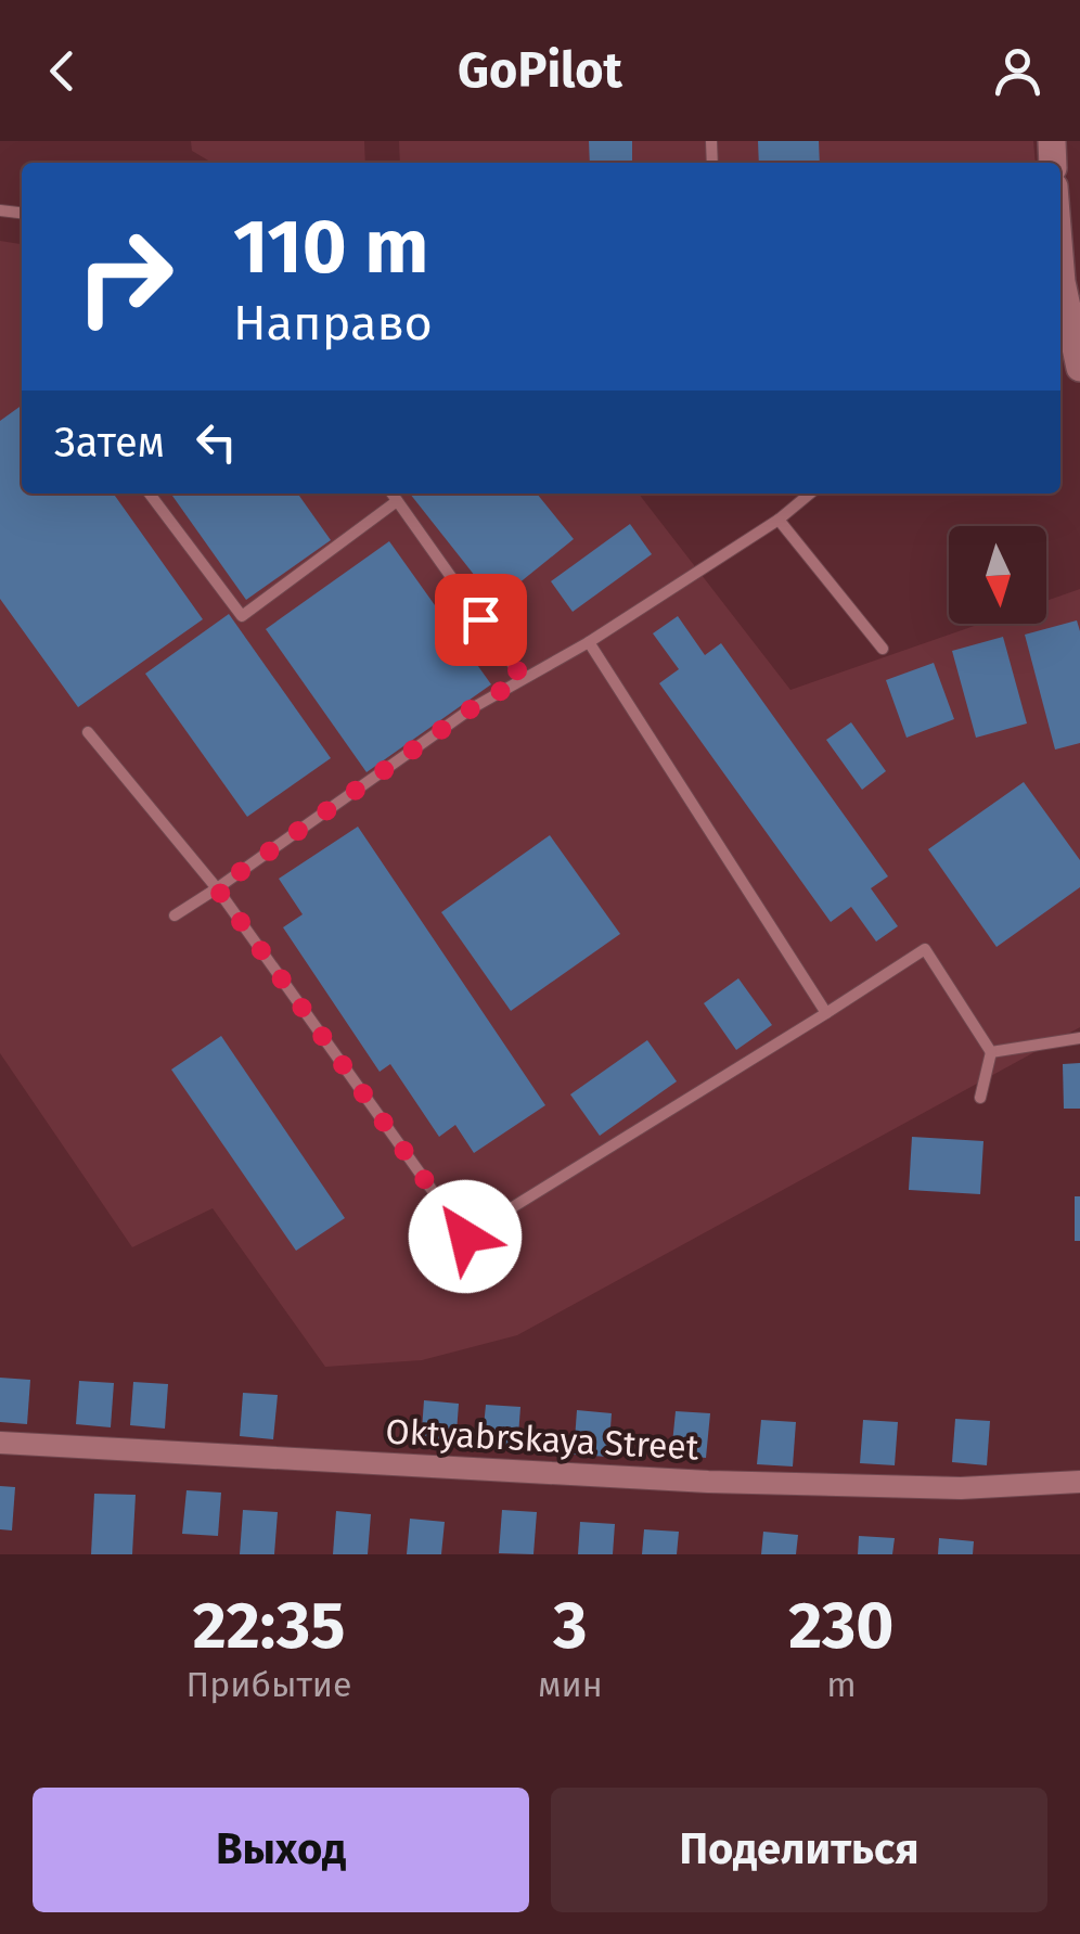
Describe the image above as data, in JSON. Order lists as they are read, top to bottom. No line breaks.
{"streets":{"street":["Oktyabrskaya Street"]},"north":"bottom","page":{"header":"GoPilot","turn":["110 m","Направо"],"then":"Затем","eta":["22:35","Прибытие","3","мин","230","m"],"buttons":["Выход","Поделиться"]}}
